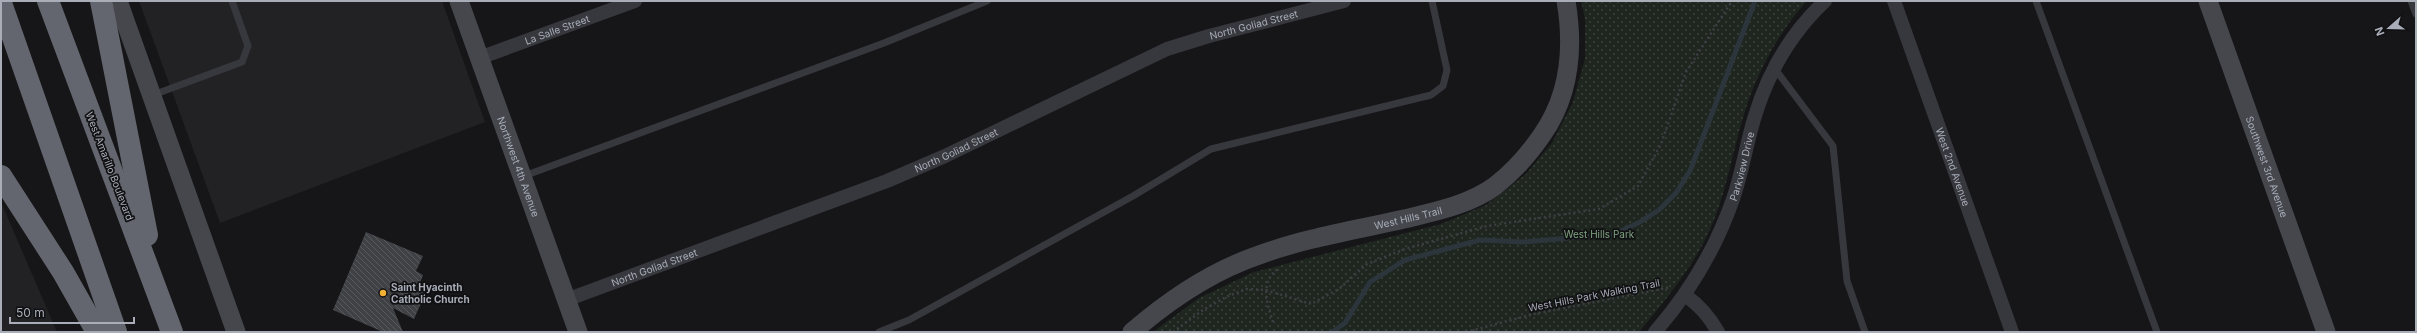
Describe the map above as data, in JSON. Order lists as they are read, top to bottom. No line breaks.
{"streets":{"highway":["West Amarillo Boulevard"],"street":["North Goliad Street","La Salle Street","Parkview Drive","West 2nd Avenue","Southwest 3rd Avenue","Northwest 4th Avenue","West Hills Trail"],"path":["West Hills Park Walking Trail"]},"crossings":[["North Goliad Street","Northwest 4th Avenue"],["La Salle Street","Northwest 4th Avenue"]],"parks":["West Hills Park"],"places":["Saint Hyacinth Catholic Church"],"scale_bar":"50 m","north":"left"}
